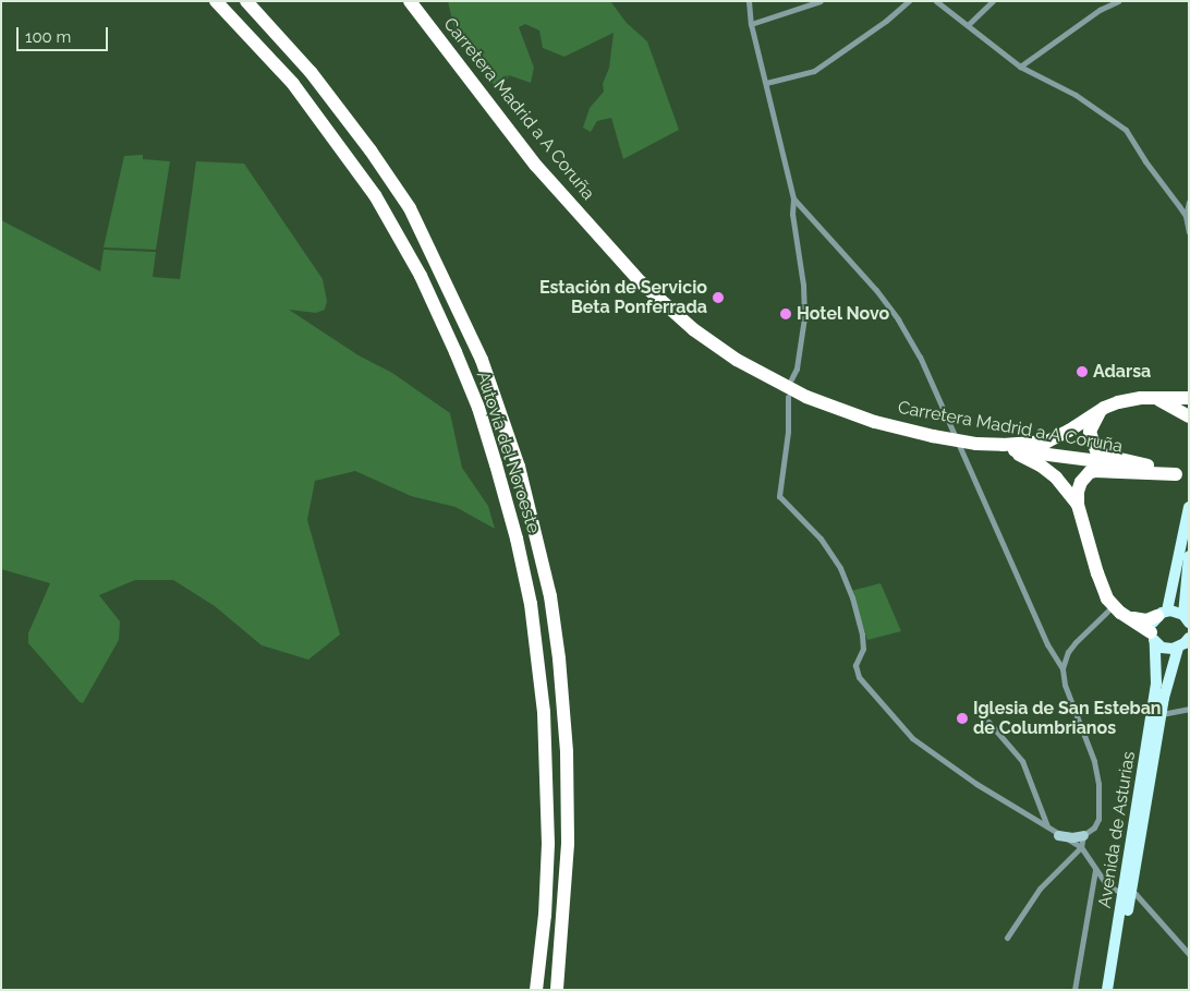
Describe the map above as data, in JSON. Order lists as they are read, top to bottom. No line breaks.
{"streets":{"highway":["Carretera Madrid a A Coruña","Autovía del Noroeste"],"main road":["Avenida de Asturias"]},"places":["Estación de Servicio Beta Ponferrada","Hotel Novo","Adarsa","Iglesia de San Esteban de Columbrianos"],"scale_bar":"100 m"}
